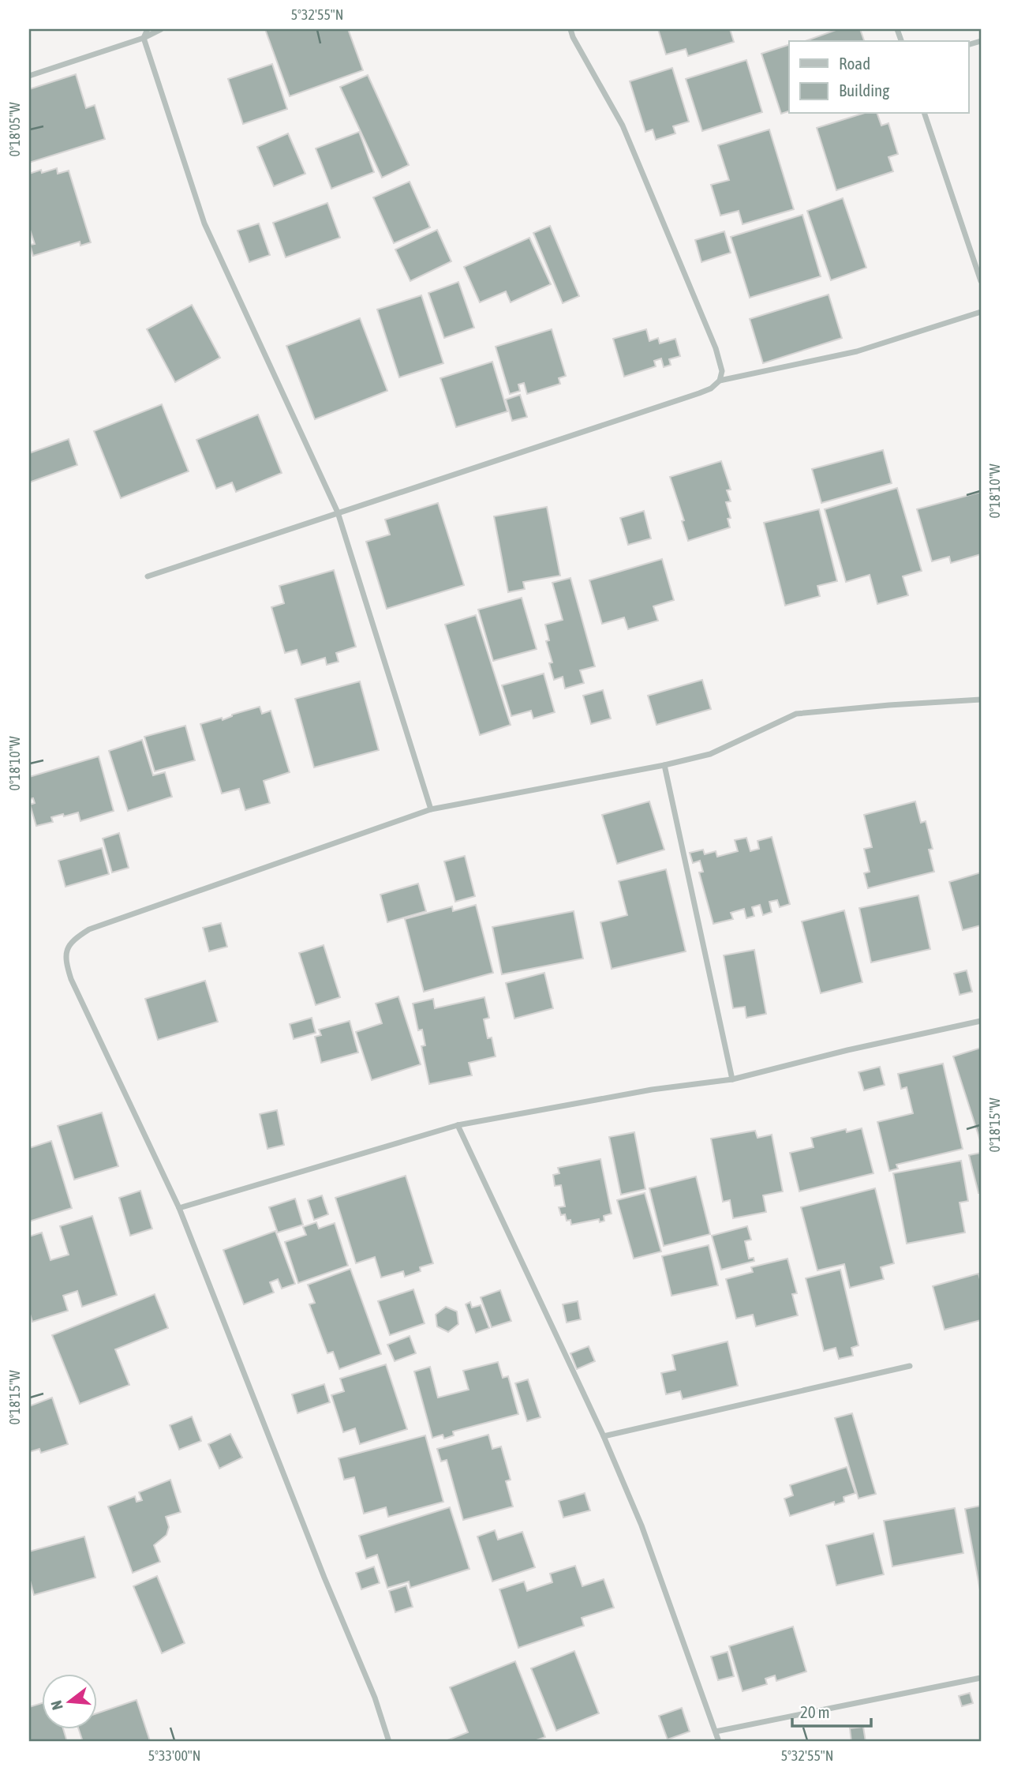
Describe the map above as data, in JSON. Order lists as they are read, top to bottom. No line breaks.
{"legend":["Road","Building"],"scale_bar":"20 m","north":"left","coordinates":["5°32'55\"N","0°18'05\"W","0°18'10\"W","0°18'15\"W","5°33'00\"N"]}
